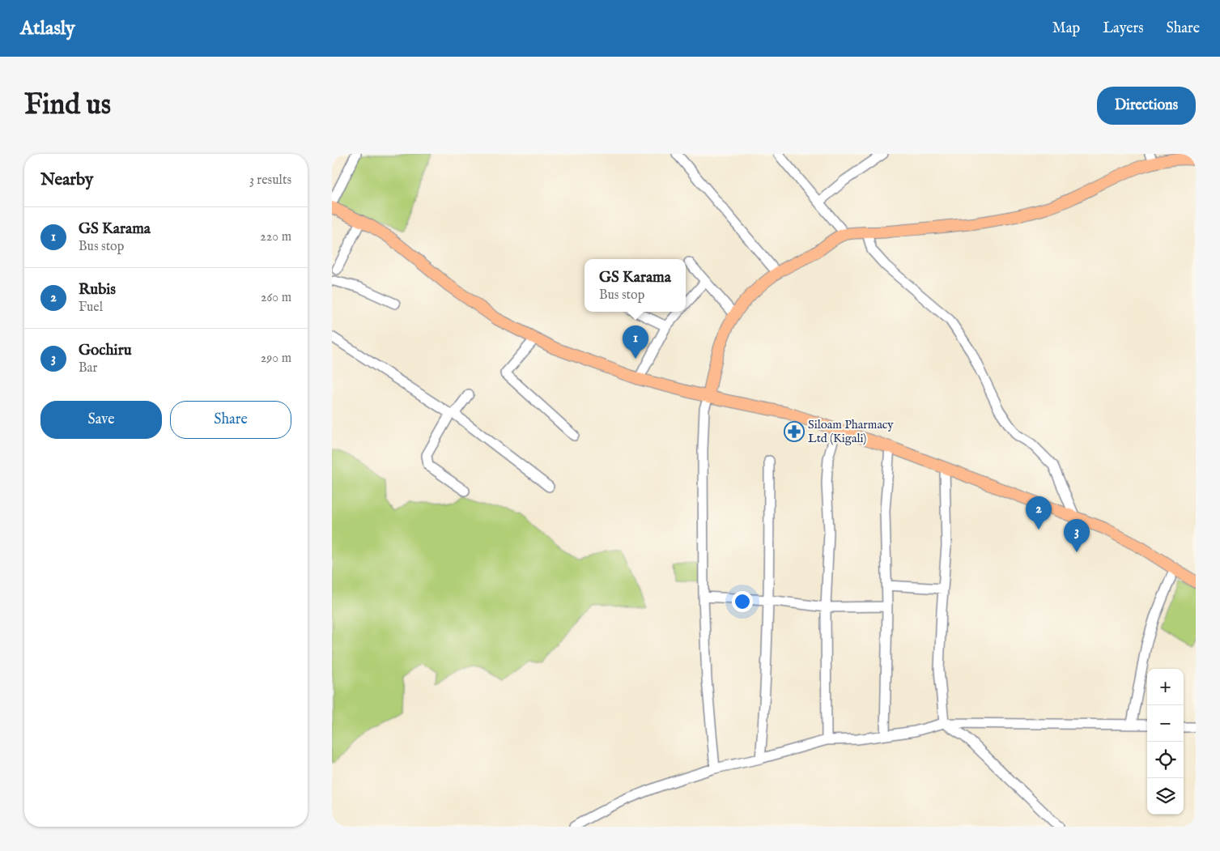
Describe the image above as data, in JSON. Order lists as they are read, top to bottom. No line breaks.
{"places":{"pharmacy":["Siloam Pharmacy Ltd (Kigali)"]},"page":{"header":"Atlasly","nav":["Map","Layers","Share"],"buttons":["Directions",["Save","Share"]],"title":"Find us","heading":["Nearby","3 results"],"list":[{"mark":"1","name":"GS Karama","note":"Bus stop","value":"220 m"},{"mark":"2","name":"Rubis","note":"Fuel","value":"260 m"},{"mark":"3","name":"Gochiru","note":"Bar","value":"290 m"}],"popup":["GS Karama","Bus stop"],"pins":["1","2","3"],"map_buttons":["+","−"]}}
